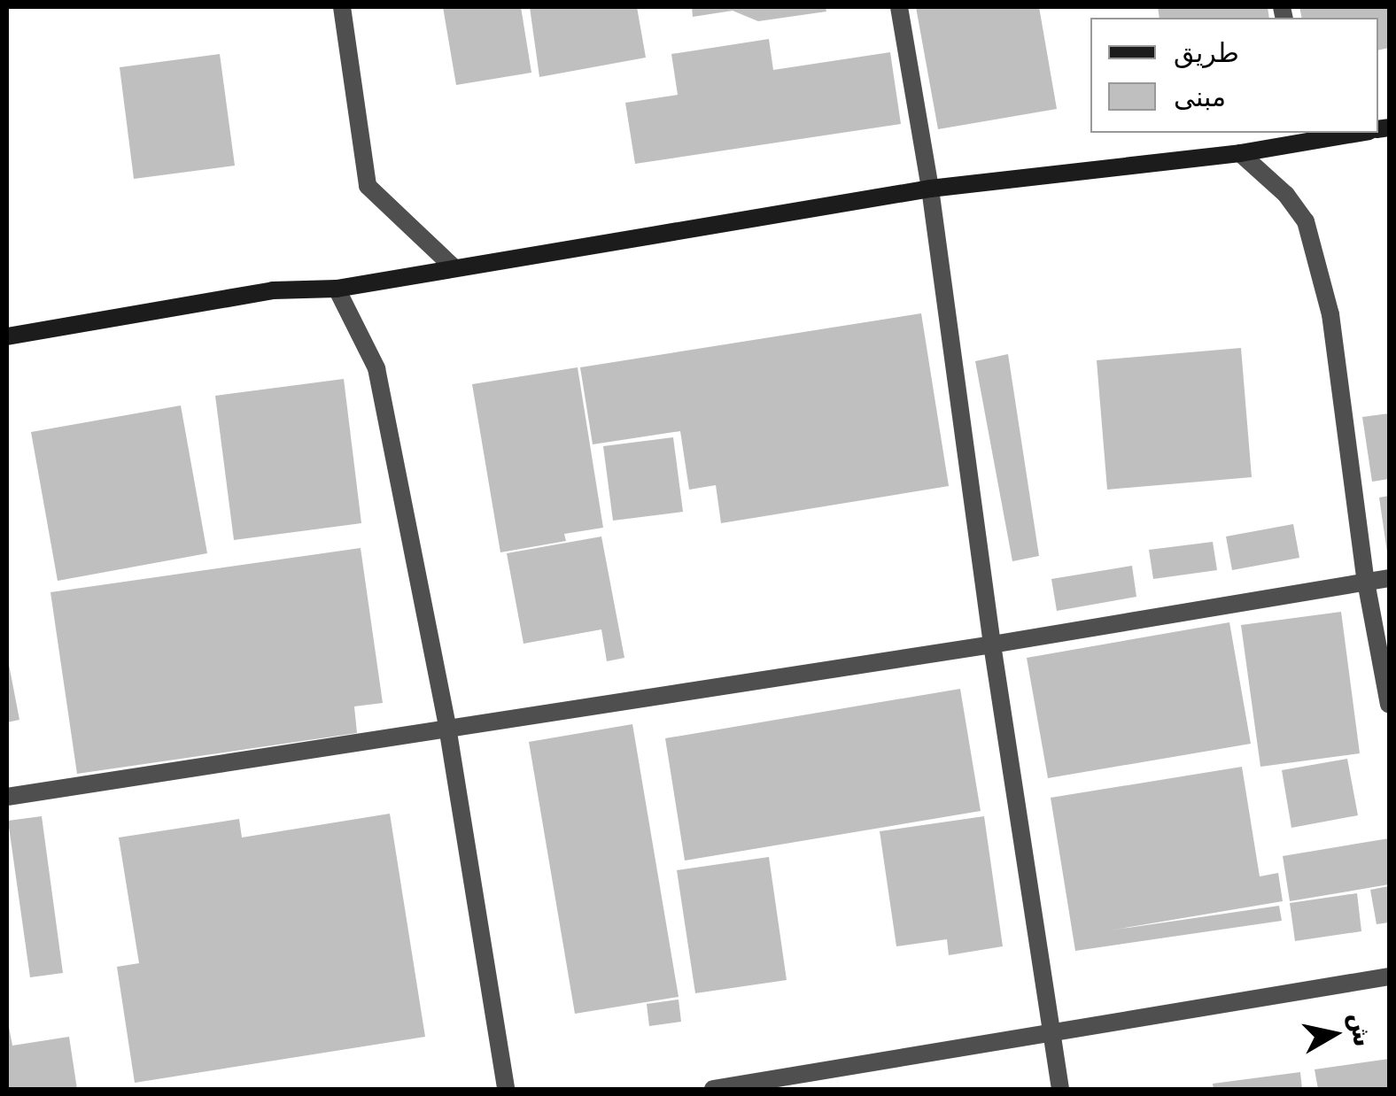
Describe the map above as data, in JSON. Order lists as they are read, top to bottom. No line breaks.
{"legend":["طريق","مبنى"],"north":"right"}
